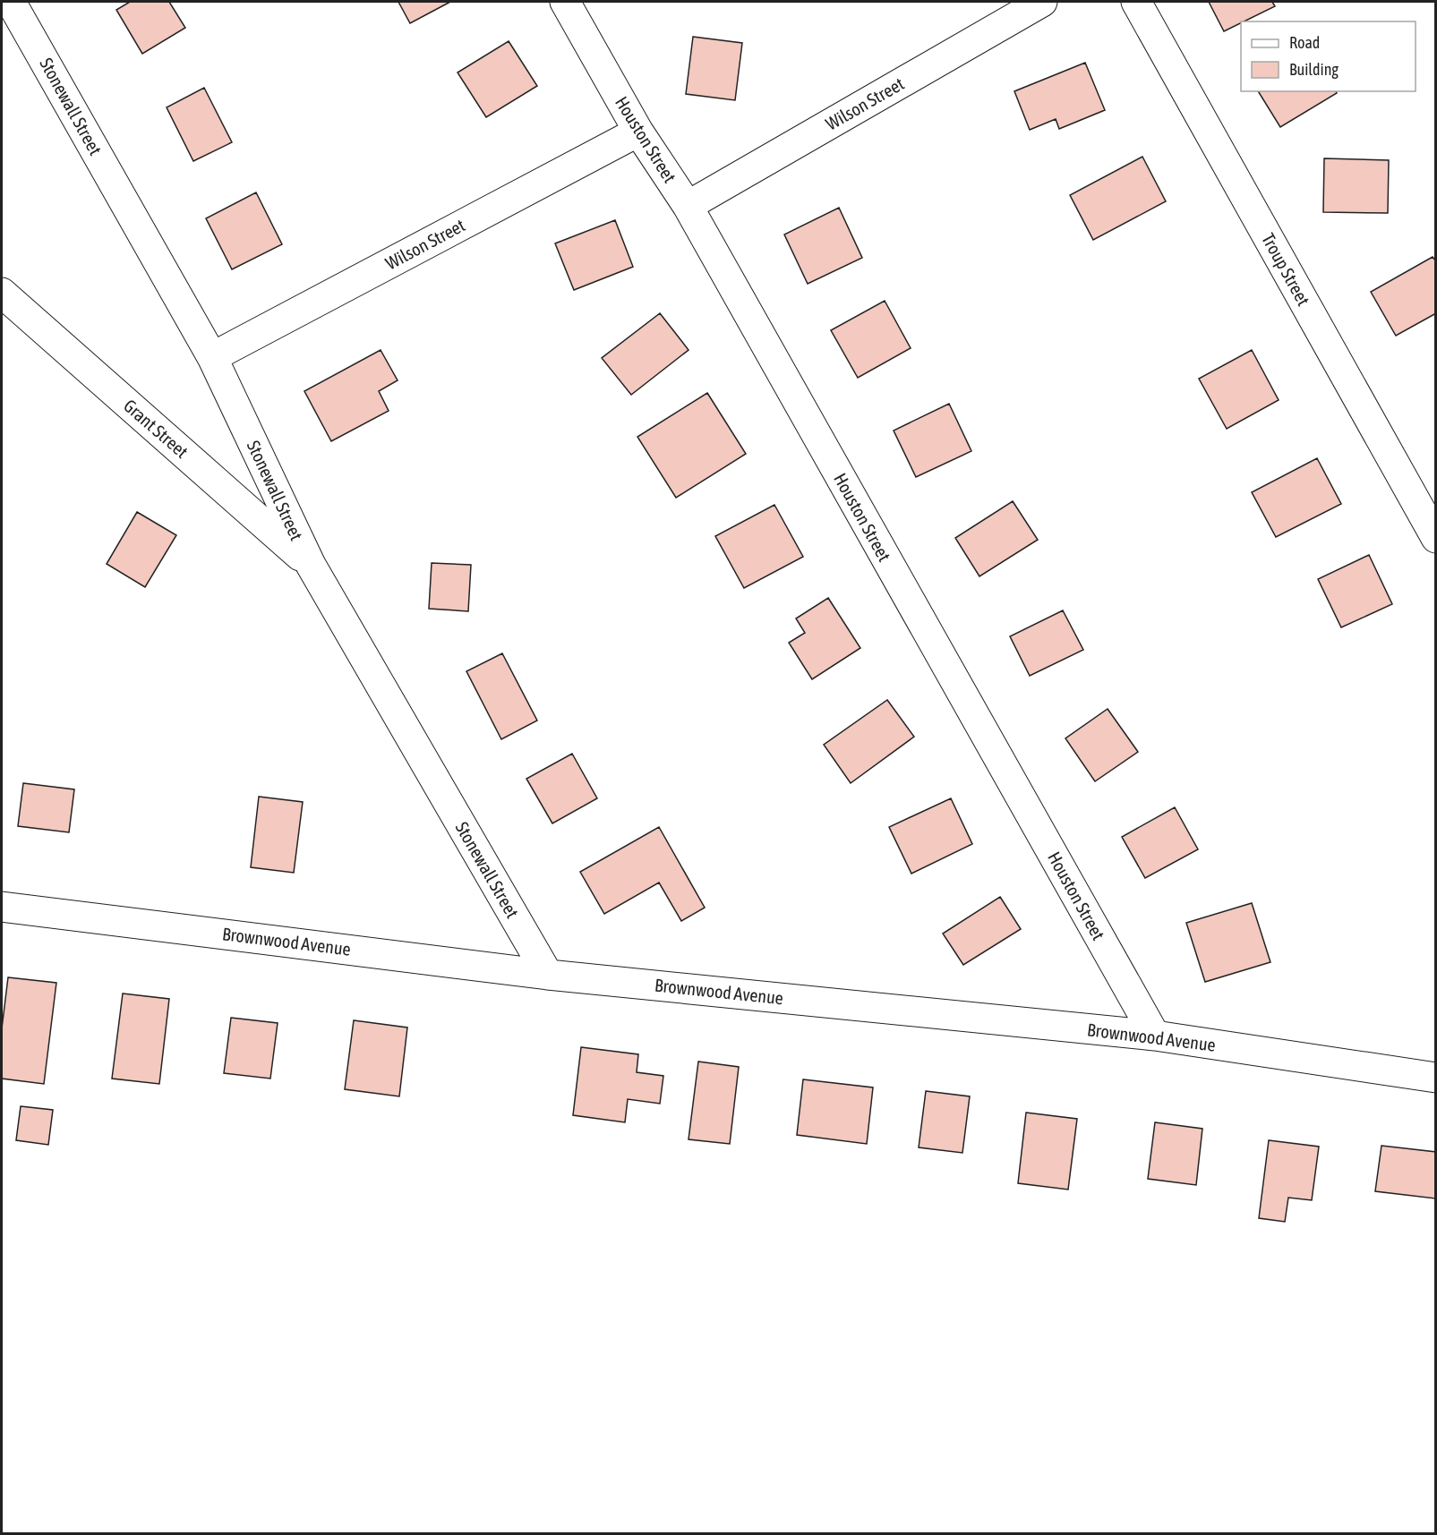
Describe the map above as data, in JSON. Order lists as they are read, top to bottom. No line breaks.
{"streets":{"street":["Wilson Street","Stonewall Street","Houston Street","Troup Street","Grant Street","Brownwood Avenue"]},"crossings":[["Wilson Street","Stonewall Street"],["Wilson Street","Houston Street"],["Stonewall Street","Grant Street"],["Stonewall Street","Brownwood Avenue"],["Houston Street","Brownwood Avenue"]],"legend":["Road","Building"]}
